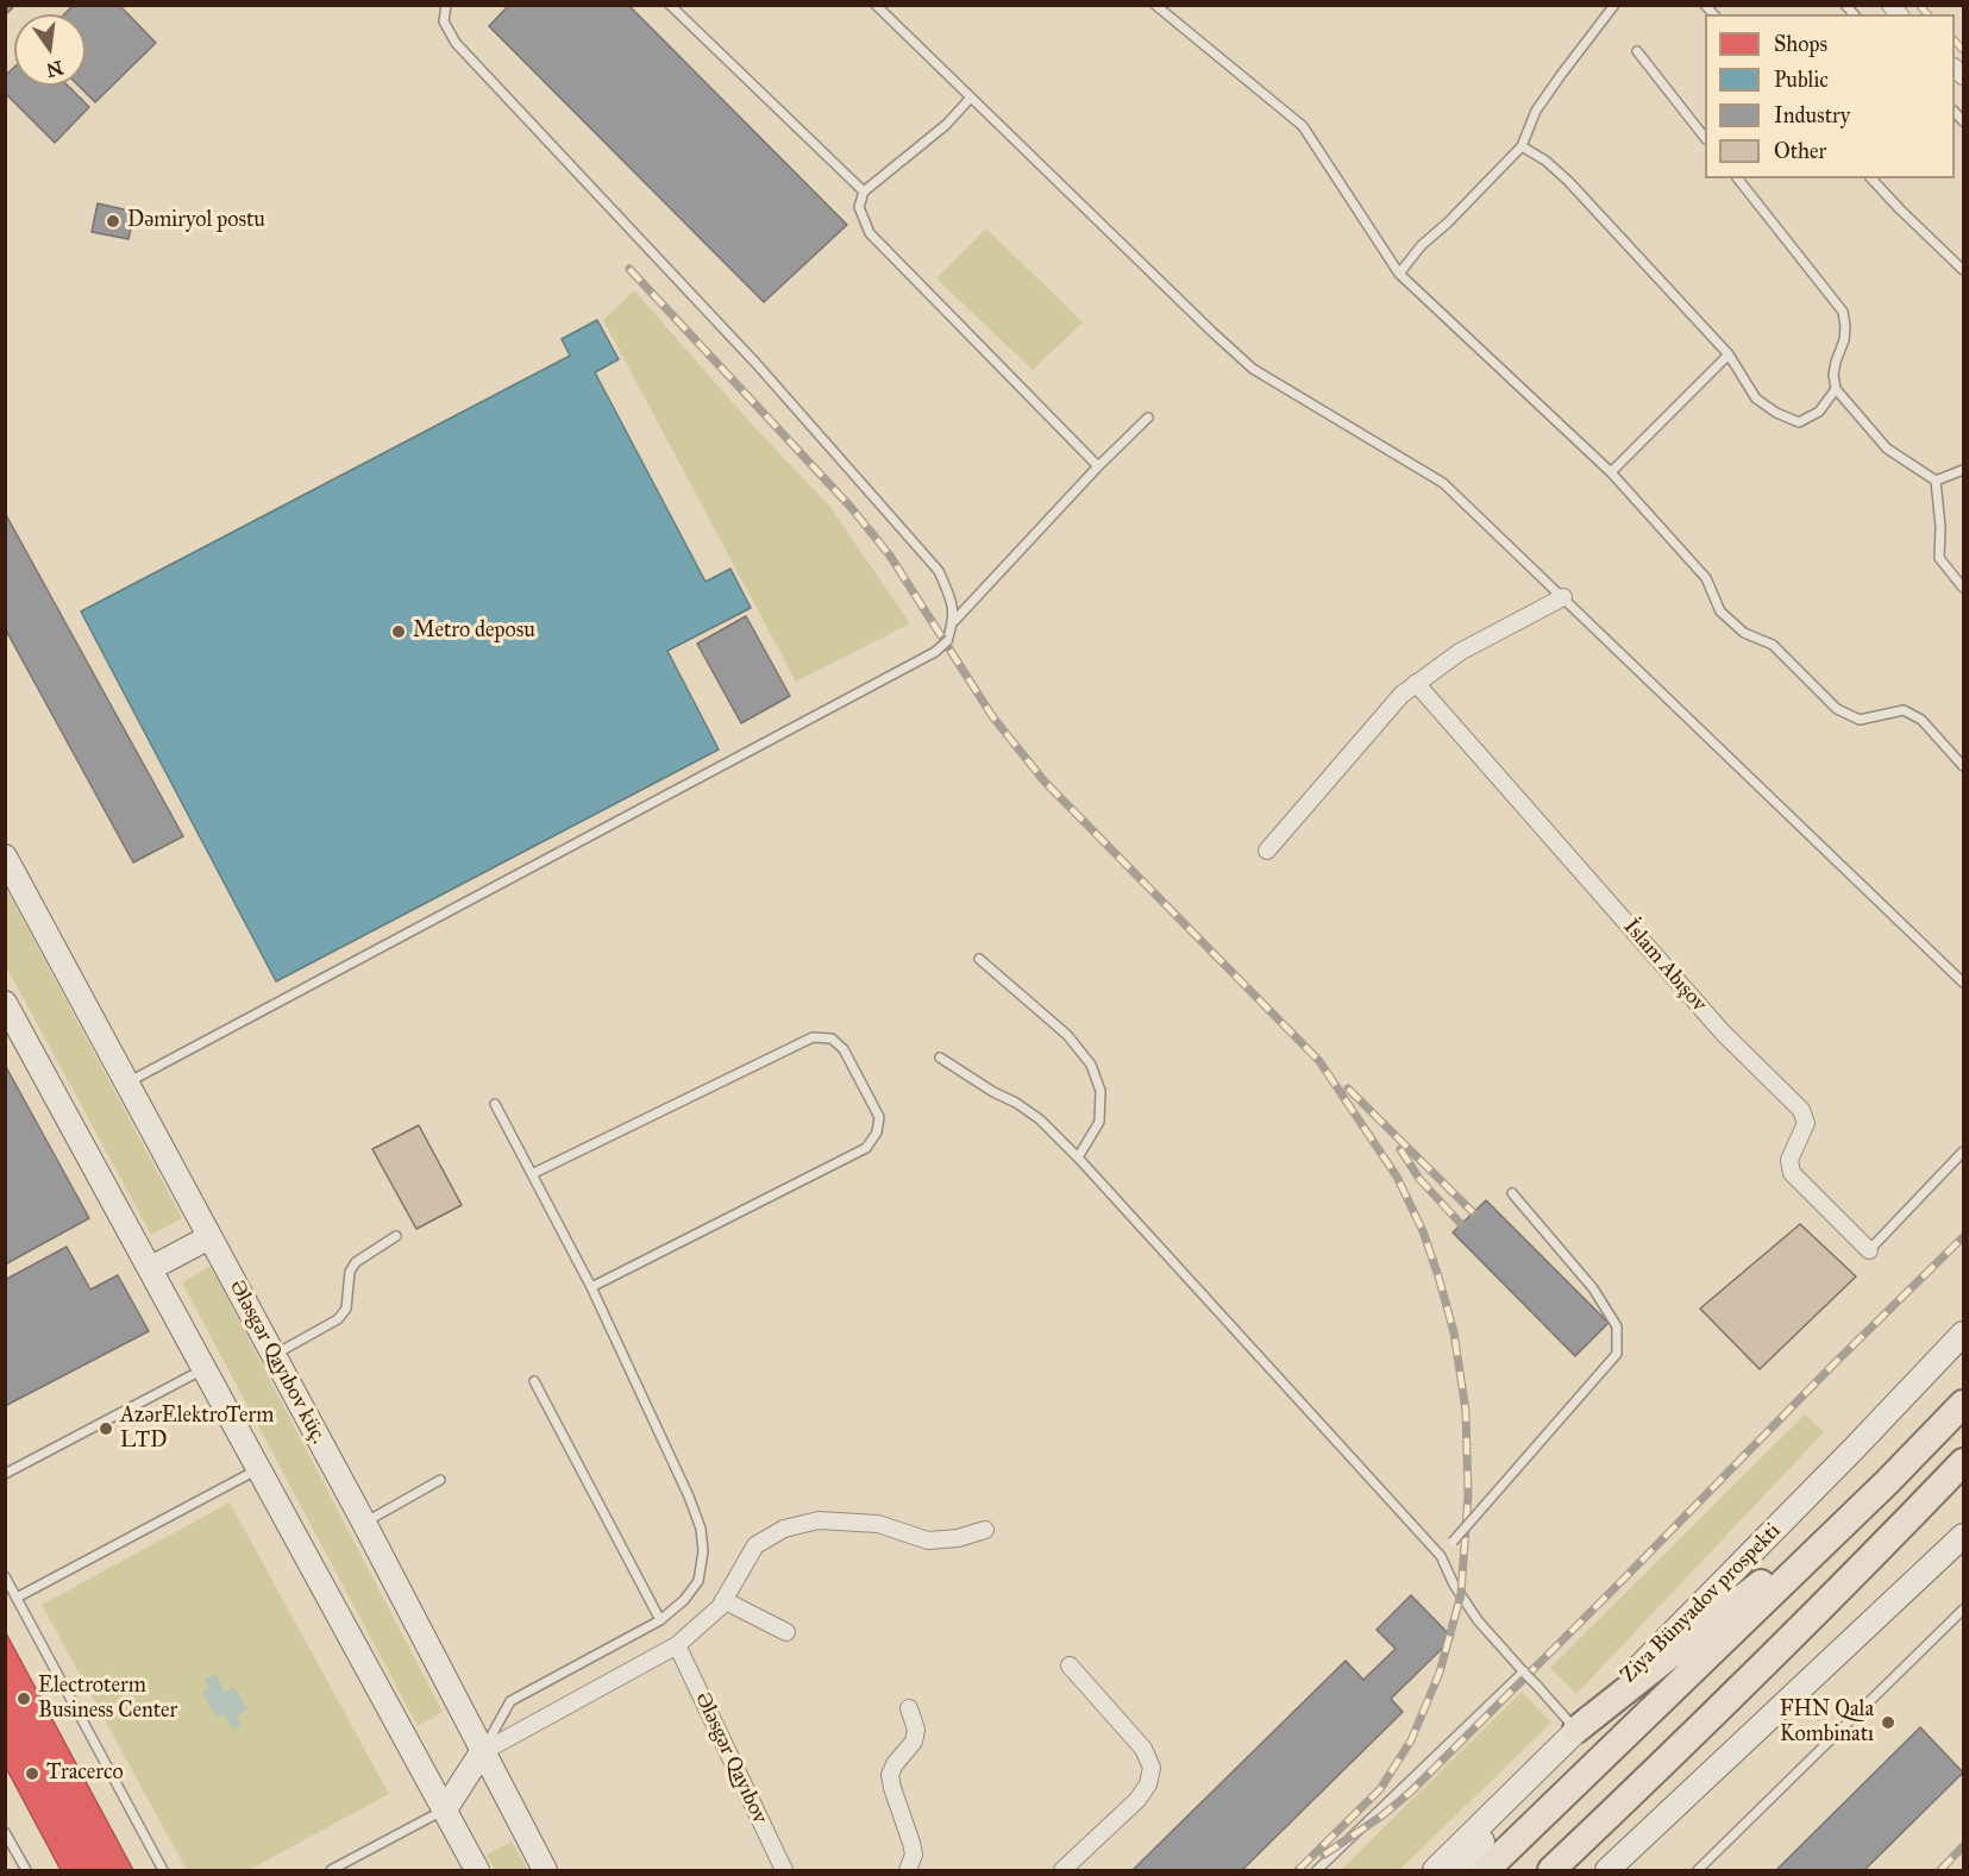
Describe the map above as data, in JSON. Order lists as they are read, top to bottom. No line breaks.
{"streets":{"main road":["Ələsgər Qayıbov küç.","Ziya Bünyadov prospekti"],"street":["İslam Abışov","Ələsgər Qayıbov"]},"places":["Dəmiryol postu","Metro deposu","AzərElektroTerm LTD","Electroterm Business Center","FHN Qala Kombinatı","Tracerco"],"legend":["Shops","Public","Industry","Other"],"north":"bottom"}
